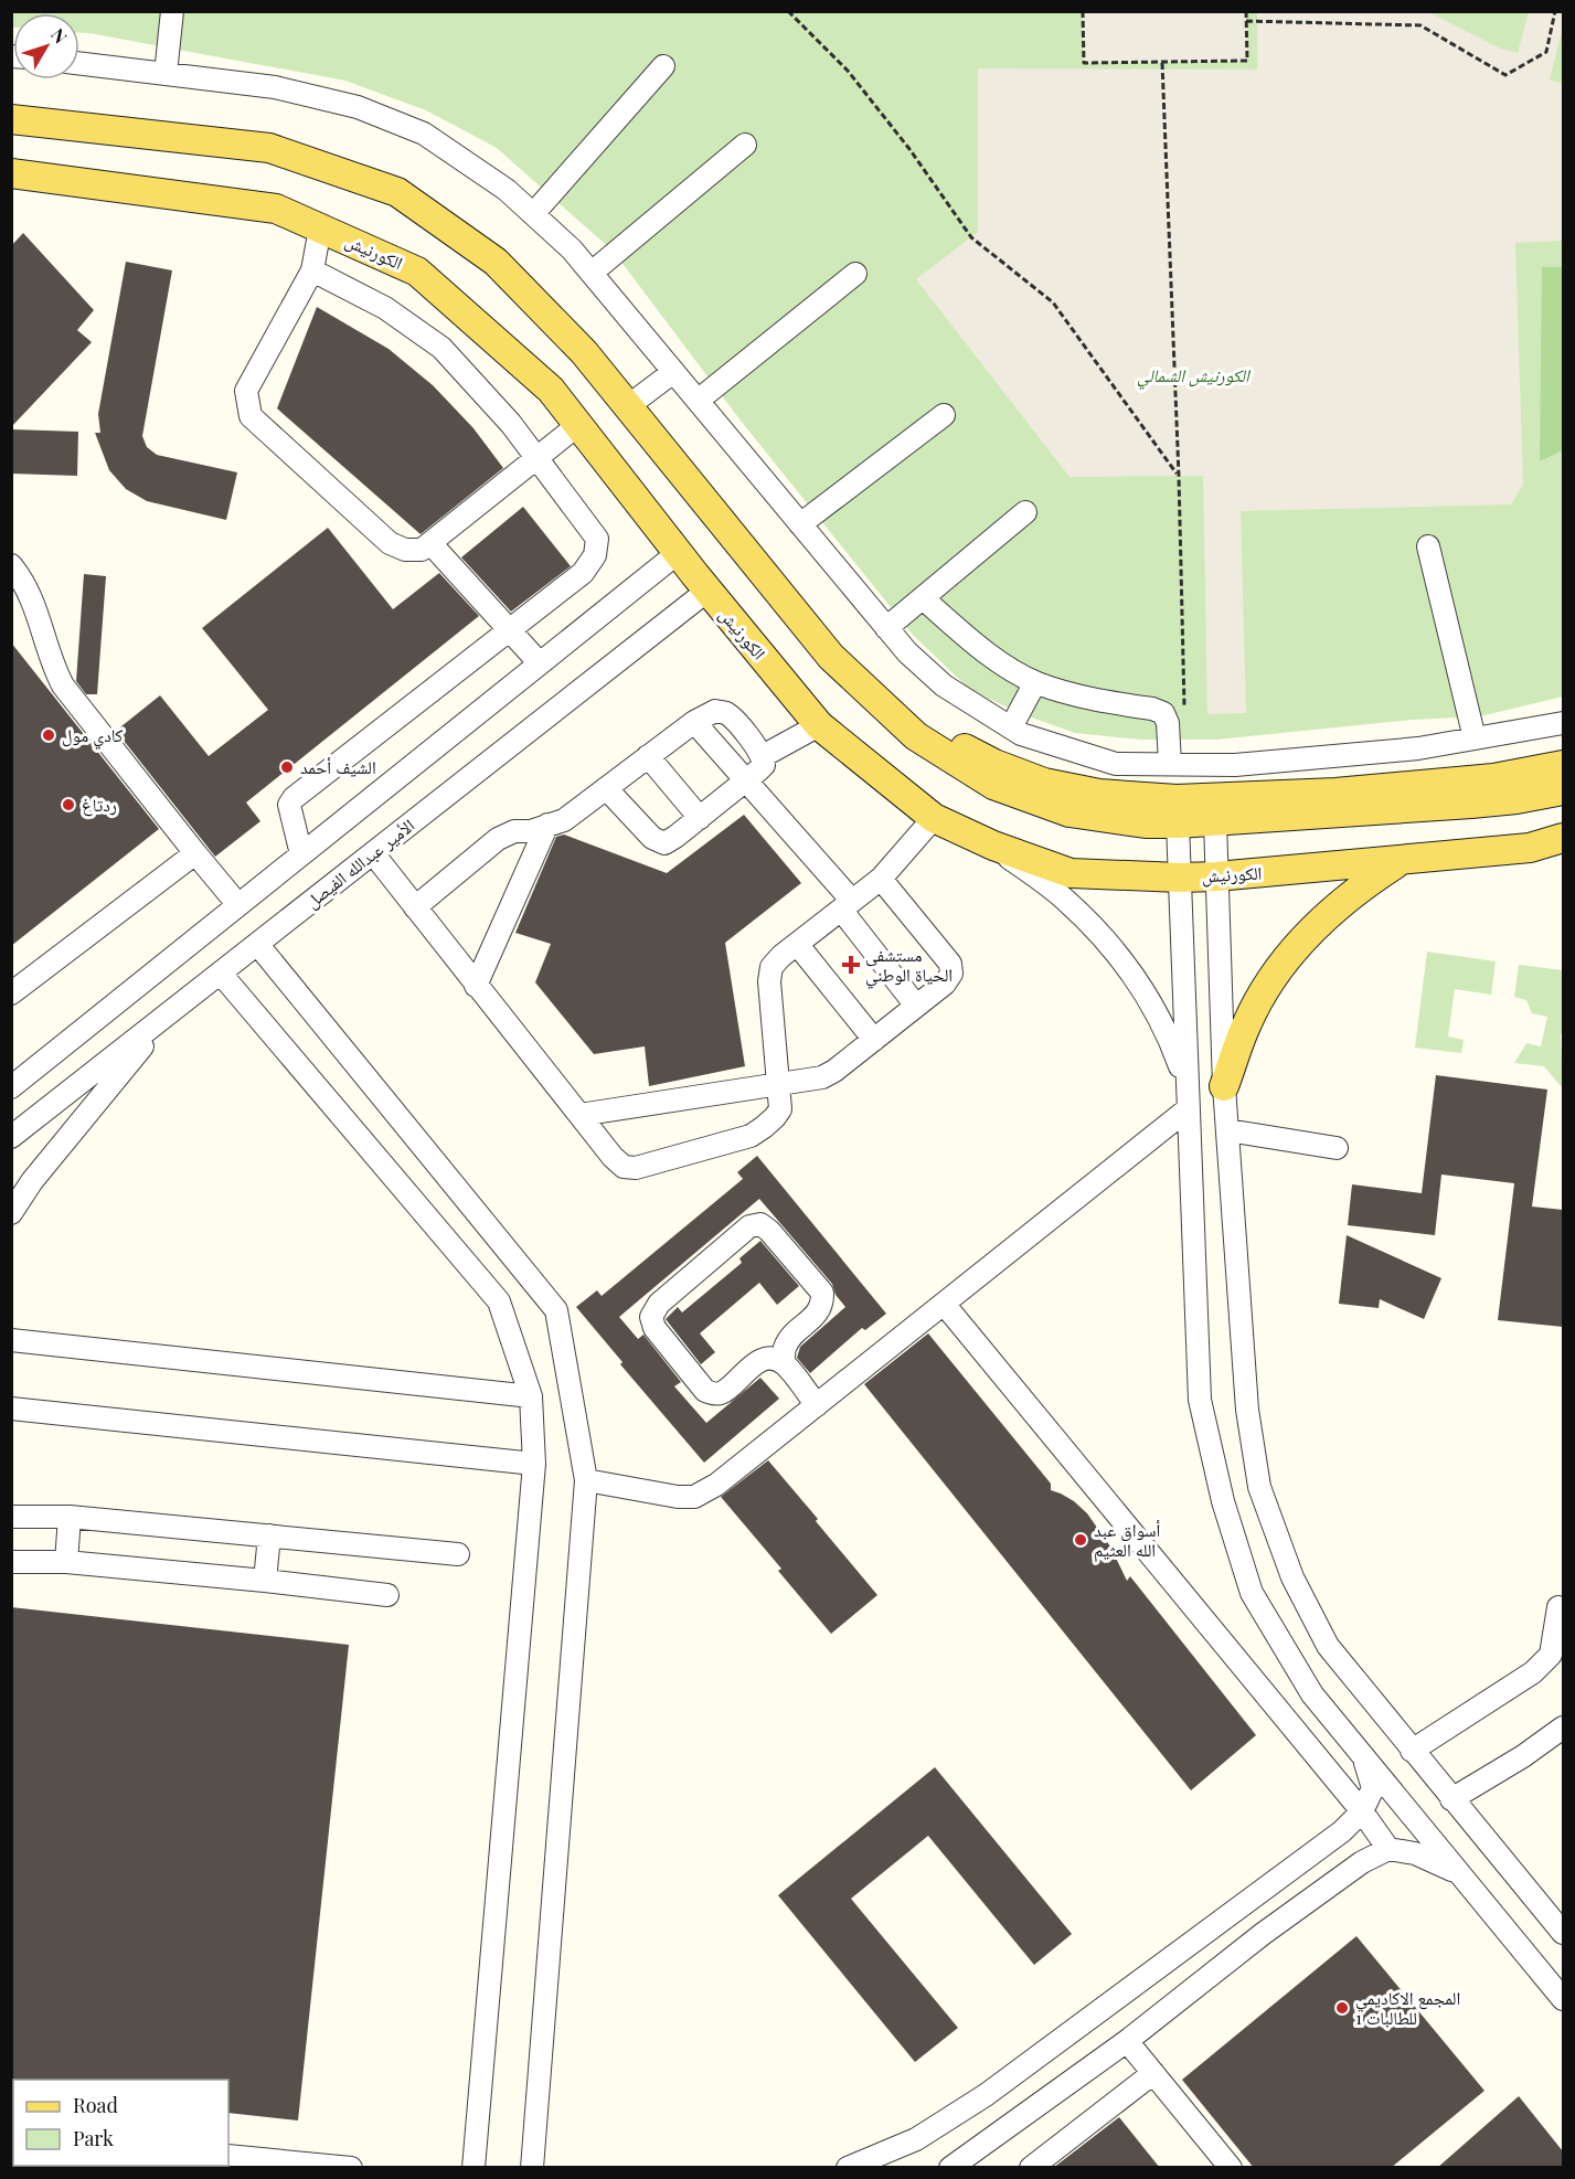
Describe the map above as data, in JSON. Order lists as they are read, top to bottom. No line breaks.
{"streets":{"main road":["الكورنيش"],"street":["الأمير عبدالله الفيصل"]},"crossings":[["الكورنيش","الأمير عبدالله الفيصل"]],"parks":["الكورنيش الشمالي"],"places":{"other":["كادي مول","الشيف أحمد","ردتاغ","أسواق عبد الله العثيم","المجمع الاكاديمي 1 للطالبات"],"health":["مستشفى الحياة الوطني"]},"legend":["Road","Park"],"north":"top right"}
